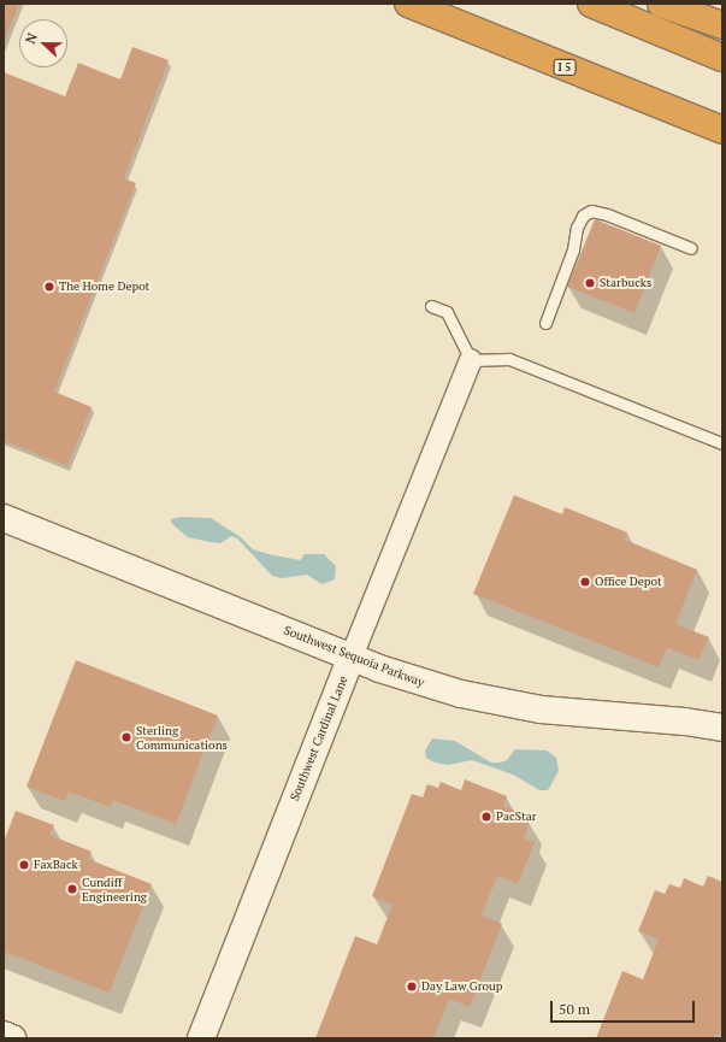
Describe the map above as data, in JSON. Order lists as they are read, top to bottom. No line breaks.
{"streets":{"highway":["I 5"],"street":["Southwest Sequoia Parkway","Southwest Cardinal Lane"]},"crossings":[["Southwest Sequoia Parkway","Southwest Cardinal Lane"]],"places":["Starbucks","The Home Depot","Office Depot","Sterling Communications","PacStar","FaxBack","Cundiff Engineering","Day Law Group"],"scale_bar":"50 m","north":"left"}
